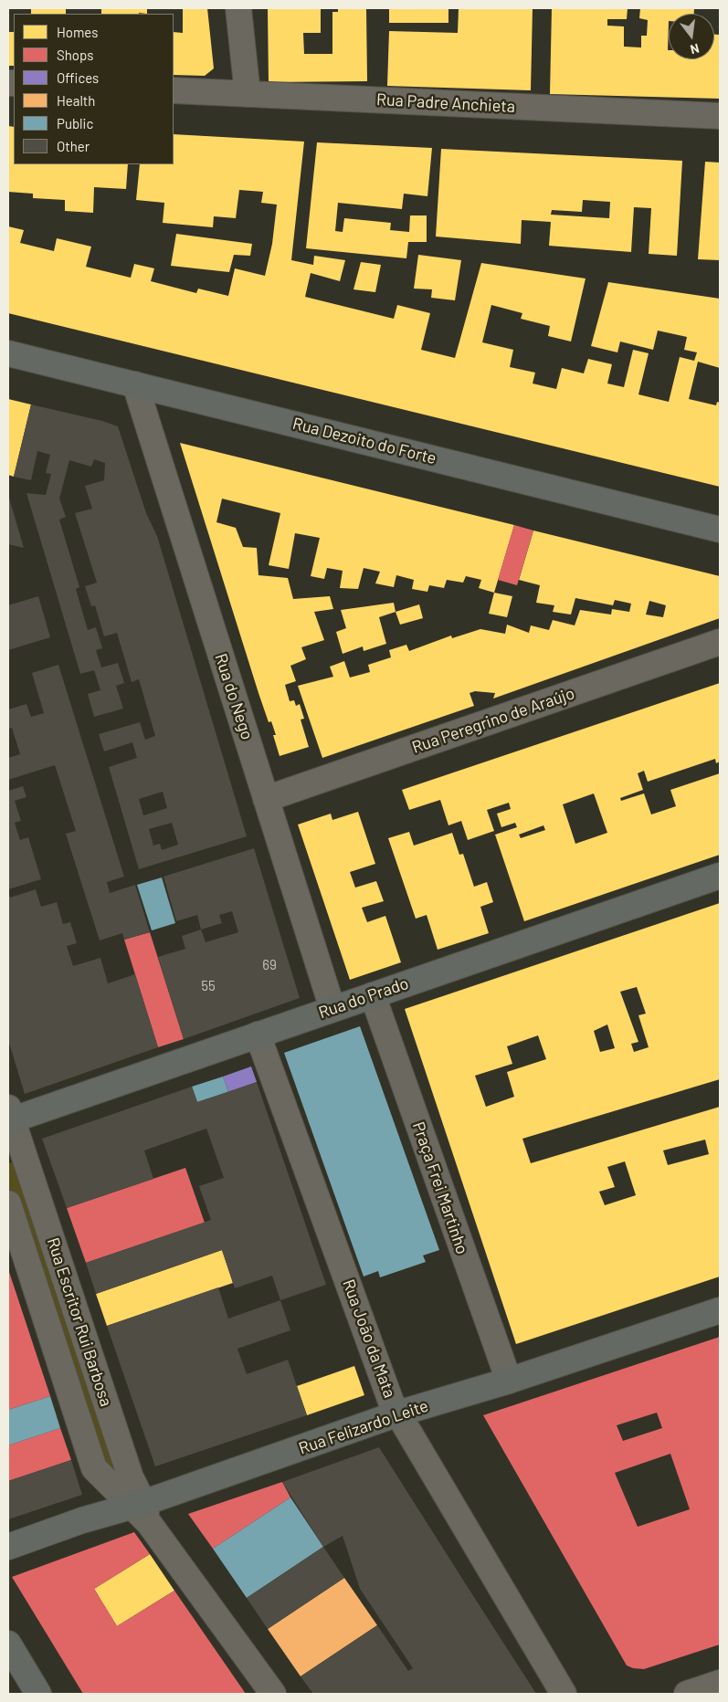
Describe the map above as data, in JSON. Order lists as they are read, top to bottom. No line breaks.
{"streets":{"main road":["Rua Dezoito do Forte","Rua do Prado","Rua Felizardo Leite"],"street":["Rua Padre Anchieta","Rua do Nego","Rua Peregrino de Araújo","Praça Frei Martinho","Rua Escritor Rui Barbosa","Rua João da Mata"]},"crossings":[["Rua Dezoito do Forte","Rua do Nego"],["Rua do Nego","Rua Peregrino de Araújo"],["Rua do Nego","Rua do Prado"],["Rua do Prado","Praça Frei Martinho"],["Rua do Prado","Rua Escritor Rui Barbosa"],["Rua do Prado","Rua João da Mata"],["Praça Frei Martinho","Rua Felizardo Leite"],["Rua Escritor Rui Barbosa","Rua Felizardo Leite"],["Rua João da Mata","Rua Felizardo Leite"]],"house_numbers":["69","55"],"legend":["Homes","Shops","Offices","Health","Public","Other"],"north":"bottom"}
